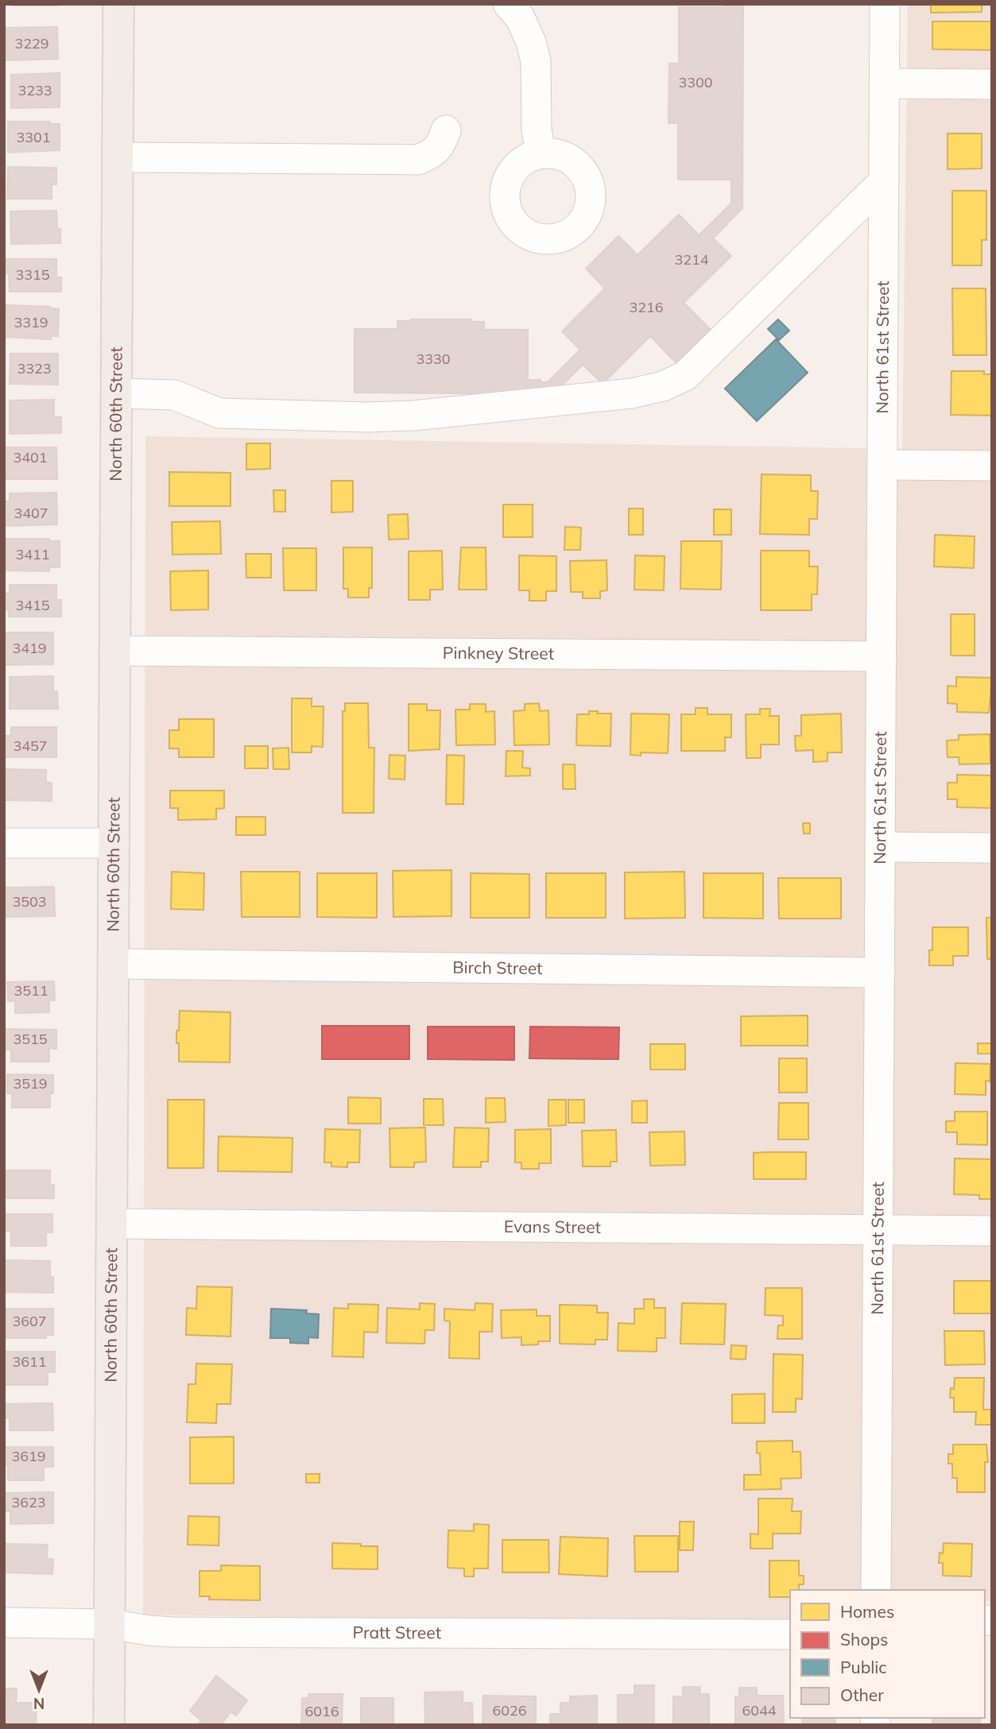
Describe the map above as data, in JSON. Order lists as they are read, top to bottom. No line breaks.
{"streets":{"main road":["North 60th Street"],"street":["North 61st Street","Pinkney Street","Birch Street","Evans Street","Pratt Street"]},"crossings":[["North 61st Street","Pinkney Street"],["North 61st Street","Birch Street"],["North 61st Street","Evans Street"],["North 60th Street","Pinkney Street"],["North 60th Street","Birch Street"],["North 60th Street","Evans Street"],["North 60th Street","Pratt Street"]],"house_numbers":["3229","3300","3233","3301","3214","3315","3216","3319","3330","3323","3401","3407","3411","3415","3419","3457","3503","3511","3515","3519","3607","3611","3619","3623","6026","6044","6016"],"legend":["Homes","Shops","Public","Other"],"north":"bottom"}
